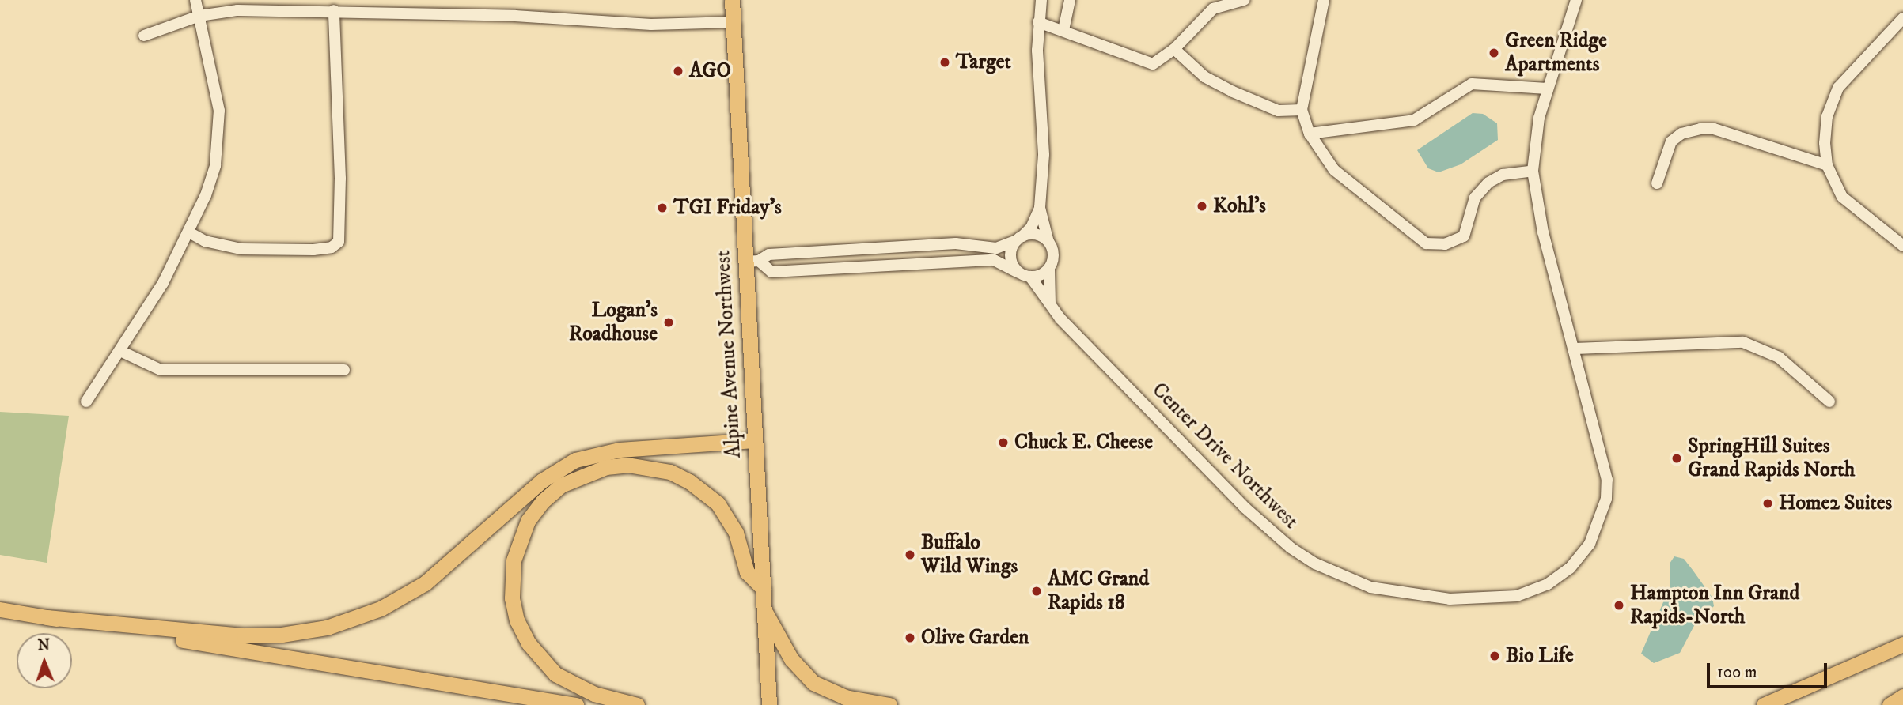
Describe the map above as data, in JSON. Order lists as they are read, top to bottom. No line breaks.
{"streets":{"highway":["Alpine Avenue Northwest"],"street":["Center Drive Northwest"]},"places":["Green Ridge Apartments","Target","AGO","Kohl's","TGI Friday's","Logan's Roadhouse","Chuck E. Cheese","SpringHill Suites Grand Rapids North","Home2 Suites","Buffalo Wild Wings","AMC Grand Rapids 18","Hampton Inn Grand Rapids-North","Olive Garden","Bio Life"],"scale_bar":"100 m","north":"top"}
